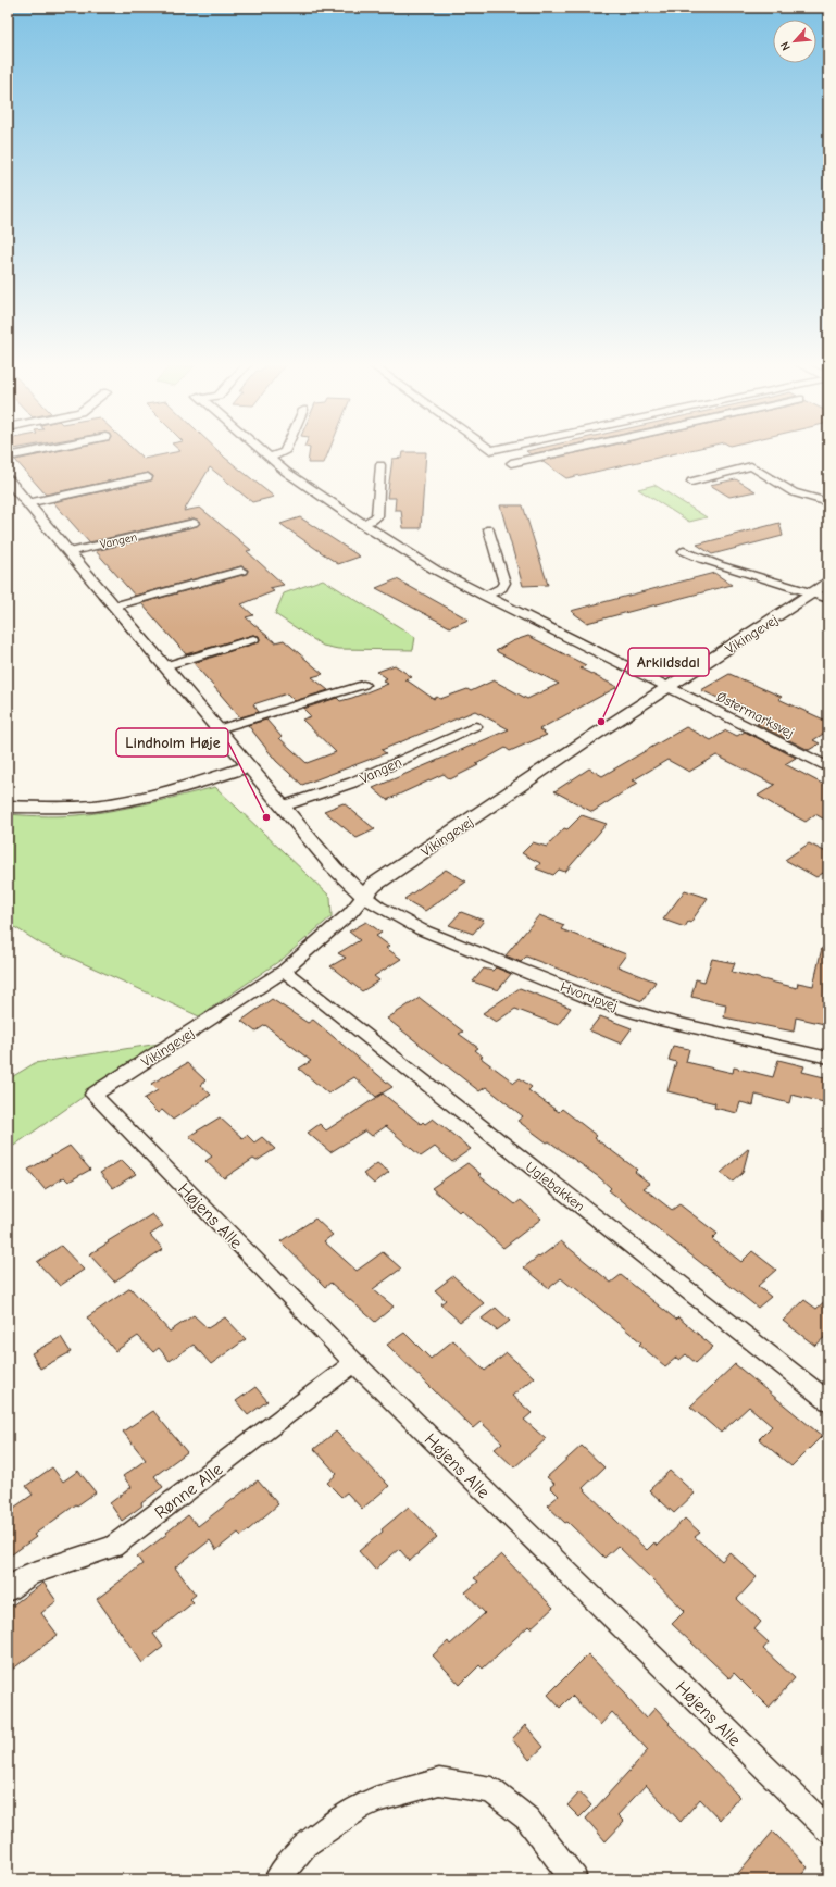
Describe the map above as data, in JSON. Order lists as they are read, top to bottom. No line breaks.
{"streets":{"street":["Vangen","Vikingevej","Østermarksvej","Hvorupvej","Uglebakken","Højens Alle","Rønne Alle"]},"crossings":[["Vikingevej","Østermarksvej"],["Vikingevej","Hvorupvej"],["Vikingevej","Uglebakken"],["Vikingevej","Højens Alle"],["Højens Alle","Rønne Alle"]],"places":["Arkildsdal","Lindholm Høje"],"north":"bottom left"}
